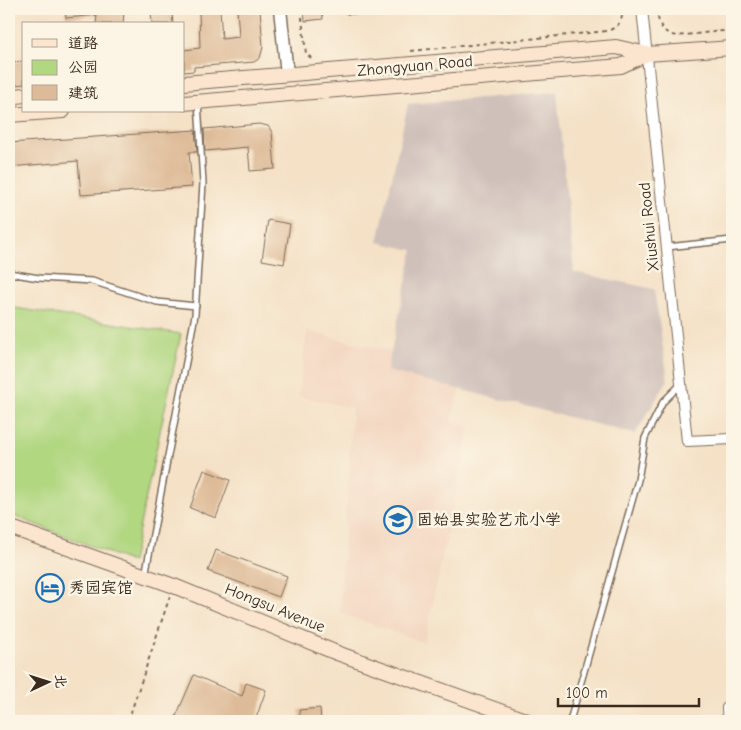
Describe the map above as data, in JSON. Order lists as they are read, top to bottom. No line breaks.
{"streets":{"main road":["Zhongyuan Road","Hongsu Avenue"],"street":["Xiushui Road"]},"crossings":[["Zhongyuan Road","Xiushui Road"]],"places":{"school or university":["固始县实验艺术小学"],"hotel":["秀园宾馆"]},"legend":["道路","公园","建筑"],"scale_bar":"100 m","north":"right"}
